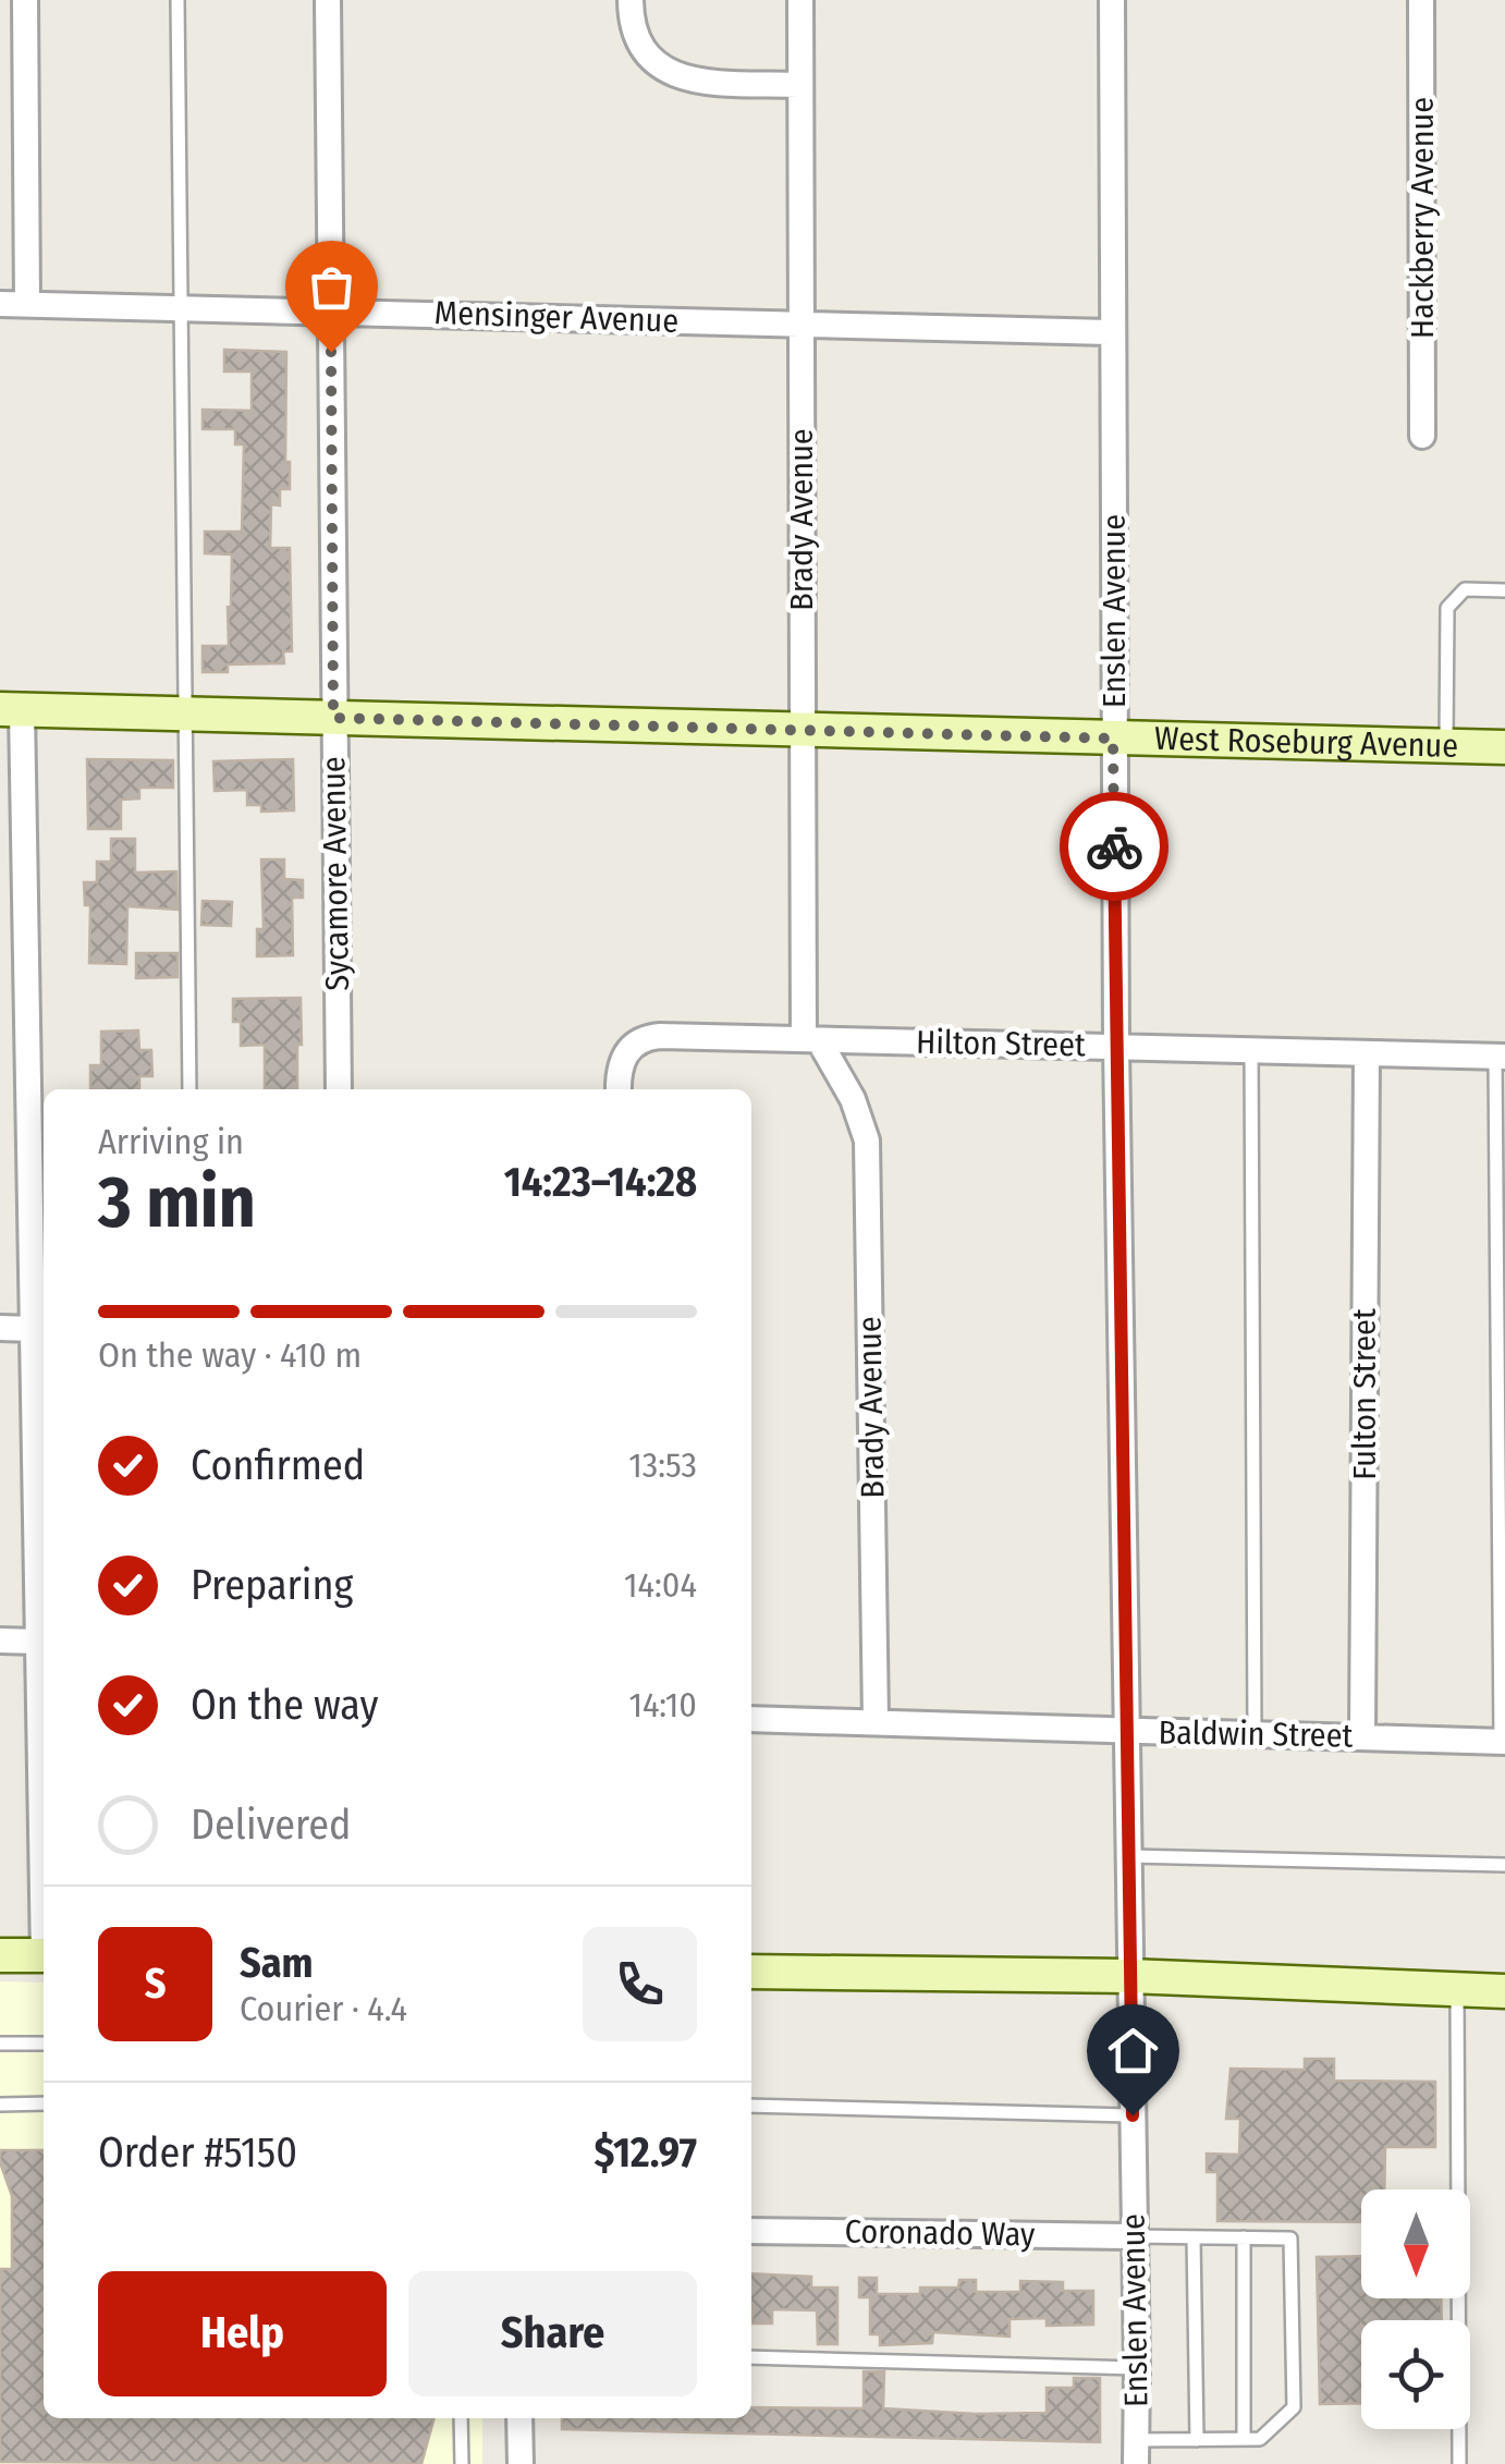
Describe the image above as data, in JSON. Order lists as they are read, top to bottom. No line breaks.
{"streets":{"street":["Hackberry Avenue","Mensinger Avenue","Brady Avenue","Enslen Avenue","West Roseburg Avenue","Sycamore Avenue","Hilton Street","Fulton Street","Baldwin Street","Coronado Way"]},"crossings":[["Mensinger Avenue","Brady Avenue"],["Mensinger Avenue","Enslen Avenue"],["Mensinger Avenue","Sycamore Avenue"],["Brady Avenue","West Roseburg Avenue"],["Brady Avenue","Hilton Street"],["Brady Avenue","Baldwin Street"],["Enslen Avenue","West Roseburg Avenue"],["Enslen Avenue","Hilton Street"],["Enslen Avenue","Baldwin Street"],["Enslen Avenue","Coronado Way"],["West Roseburg Avenue","Sycamore Avenue"],["Hilton Street","Fulton Street"],["Fulton Street","Baldwin Street"]],"north":"bottom","page":{"heading":["3 min","Arriving in","14:23–14:28"],"panel":["Sam","Courier · 4.4","Order #5150","$12.97"],"bar":"On the way · 410 m","list":[["Confirmed","13:53"],["Preparing","14:04"],["On the way","14:10"],"Delivered"],"round":"S","buttons":["Help","Share"]}}
